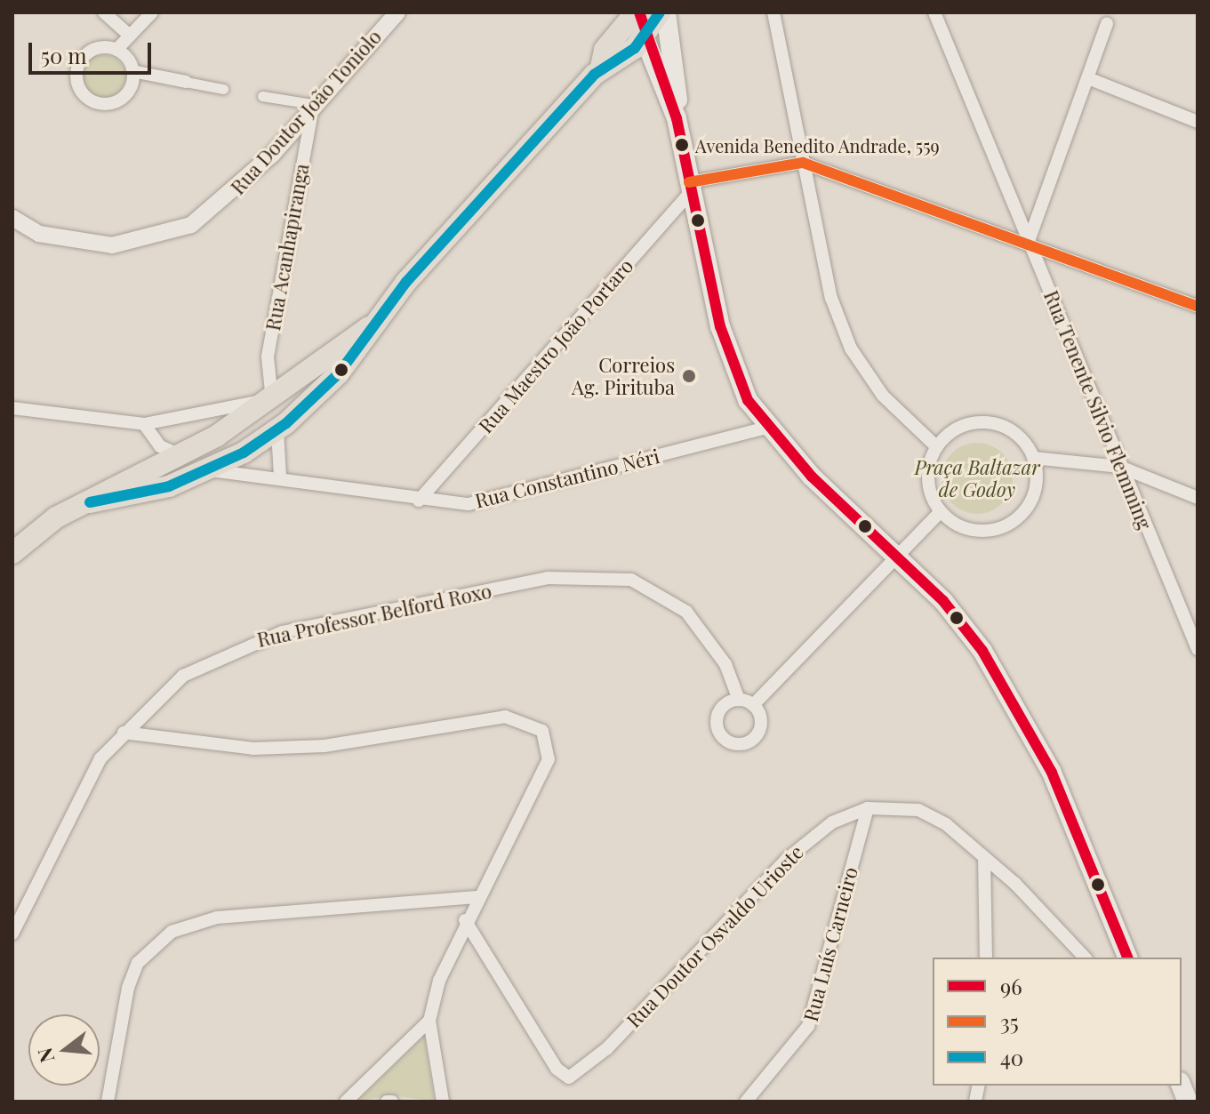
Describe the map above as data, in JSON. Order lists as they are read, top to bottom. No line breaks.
{"streets":{"street":["Rua Doutor João Toniolo","Rua Acanhapiranga","Rua Maestro João Portaro","Rua Tenente Silvio Flemming","Rua Constantino Néri","Rua Professor Belford Roxo","Rua Doutor Osvaldo Urioste","Rua Luís Carneiro"]},"crossings":[["Rua Doutor João Toniolo","Rua Acanhapiranga"],["Rua Maestro João Portaro","Rua Constantino Néri"],["Rua Doutor Osvaldo Urioste","Rua Luís Carneiro"]],"parks":["Praça Baltazar de Godoy"],"places":["Avenida Benedito Andrade, 559","Correios Ag. Pirituba"],"lines":["transit line 96","transit line 40","transit line 35"],"legend":["96","35","40"],"scale_bar":"50 m","north":"left"}
